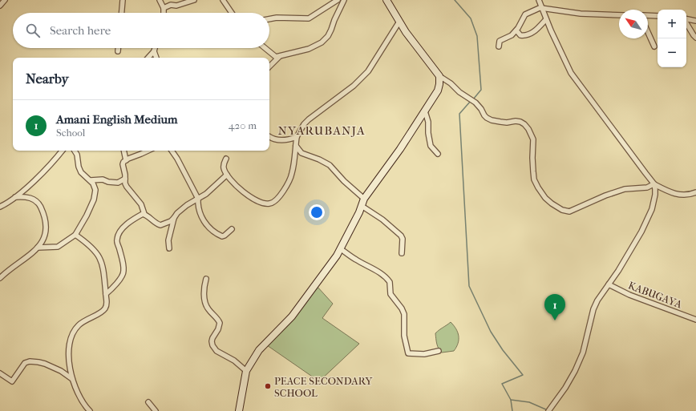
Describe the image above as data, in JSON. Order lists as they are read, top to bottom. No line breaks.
{"streets":{"street":["KABUGAYA"]},"districts":["NYARUBANJA"],"places":["PEACE SECONDARY SCHOOL"],"north":"top left","page":{"map_buttons":["+","−"],"search":"Search here","heading":"Nearby","list":[{"mark":"1","name":"Amani English Medium","note":"School","value":"420 m"}],"pins":"1"}}
